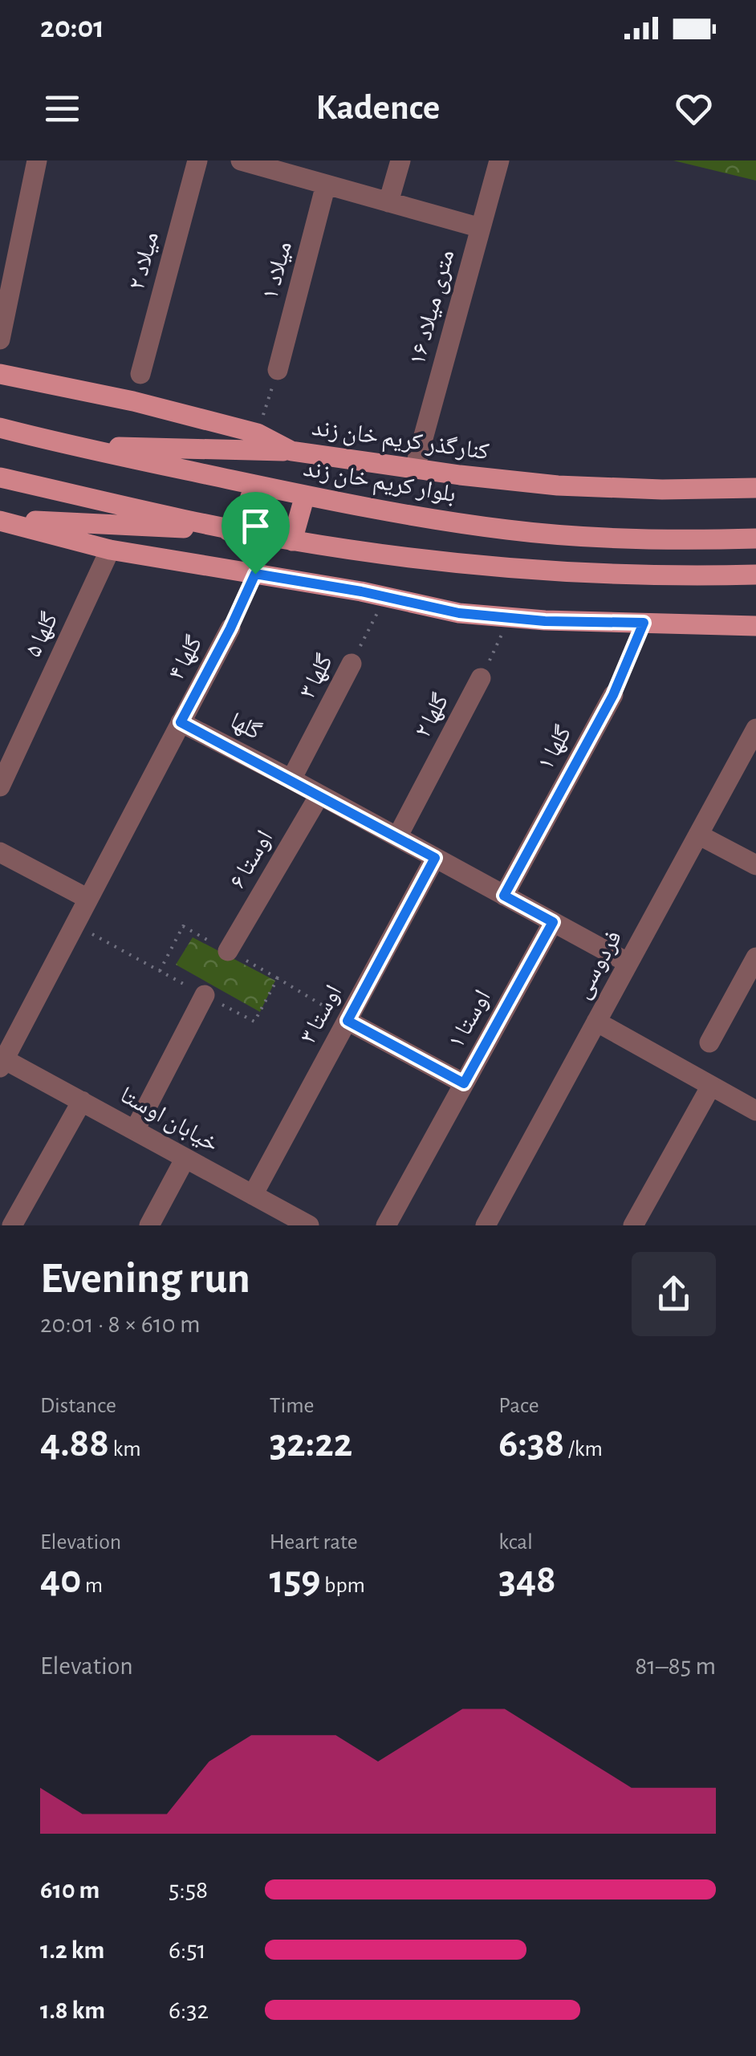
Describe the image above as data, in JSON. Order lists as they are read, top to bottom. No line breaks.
{"streets":{"main road":["کنارگذر کریم خان زند","بلوار کریم خان زند"],"street":["میلاد ۲","میلاد ۱","۱۶ متری میلاد","گلها ۵","گلها ۴","گلها ۳","گلها ۲","گلها","گلها ۱","اوستا ۶","فردوسی","اوستا ۳","اوستا ۱","خیابان اوستا"]},"crossings":[["۱۶ متری میلاد","کنارگذر کریم خان زند"],["گلها ۴","گلها"],["گلها ۳","گلها"],["گلها ۲","گلها"],["گلها","گلها ۱"],["گلها","اوستا ۶"],["گلها","فردوسی"],["گلها","اوستا ۳"],["گلها","اوستا ۱"],["اوستا ۳","خیابان اوستا"]],"page":{"status":"20:01","header":"Kadence","heading":["Evening run","20:01 · 8 × 610 m"],"stats":[["Distance","4.88 km"],["Time","32:22"],["Pace","6:38 /km"],["Elevation","40 m"],["Heart rate","159 bpm"],["kcal","348"]],"chart":["Elevation","81–85 m"],"list":[{"name":"610 m","note":"5:58"},{"name":"1.2 km","note":"6:51"},{"name":"1.8 km","note":"6:32"}]}}
